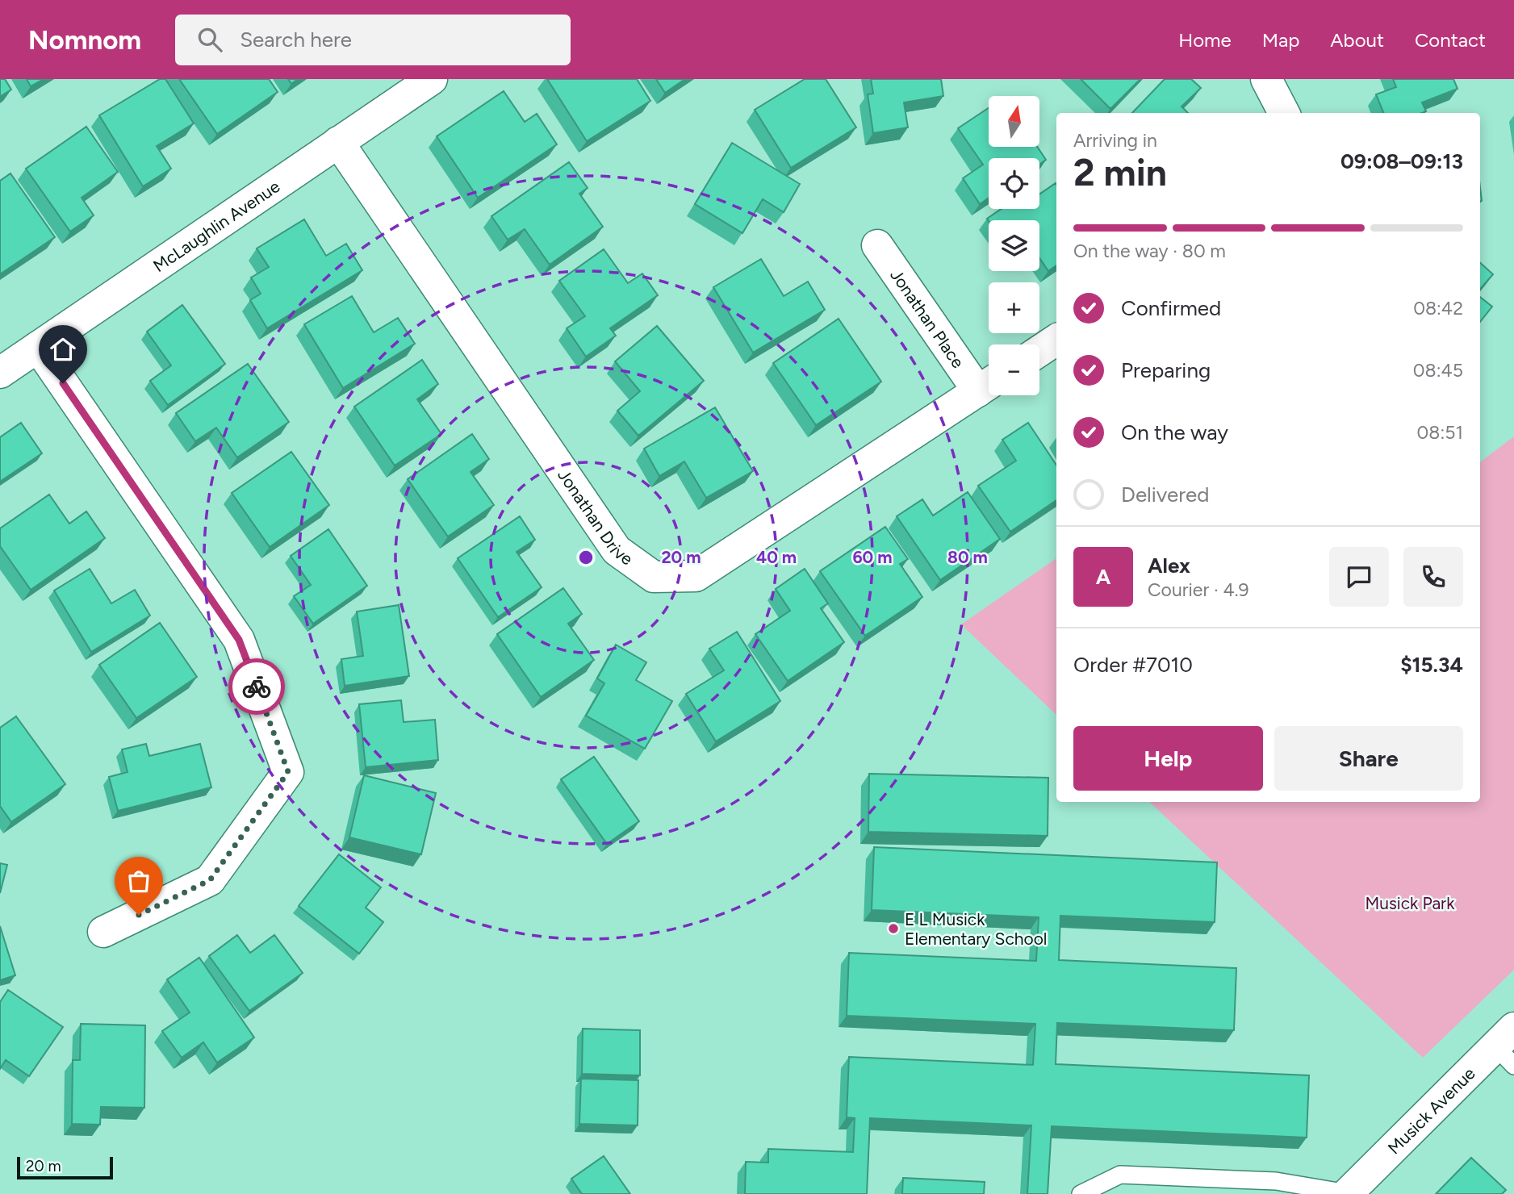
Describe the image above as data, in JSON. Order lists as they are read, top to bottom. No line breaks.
{"streets":{"street":["McLaughlin Avenue","Jonathan Place","Jonathan Drive","Musick Avenue"]},"crossings":[["McLaughlin Avenue","Jonathan Drive"],["Jonathan Place","Jonathan Drive"]],"parks":["Musick Park"],"places":["E L Musick Elementary School"],"scale_bar":"20 m","north":"top","page":{"header":"Nomnom","search":"Search here","nav":["Home","Map","About","Contact"],"map_buttons":["+","−"],"heading":["2 min","Arriving in","09:08–09:13"],"panel":["Alex","Courier · 4.9","Order #7010","$15.34"],"bar":"On the way · 80 m","list":[["Confirmed","08:42"],["Preparing","08:45"],["On the way","08:51"],"Delivered"],"round":"A","buttons":["Help","Share"],"scale":"20 m"},"rings":["20 m","40 m","60 m","80 m"]}
